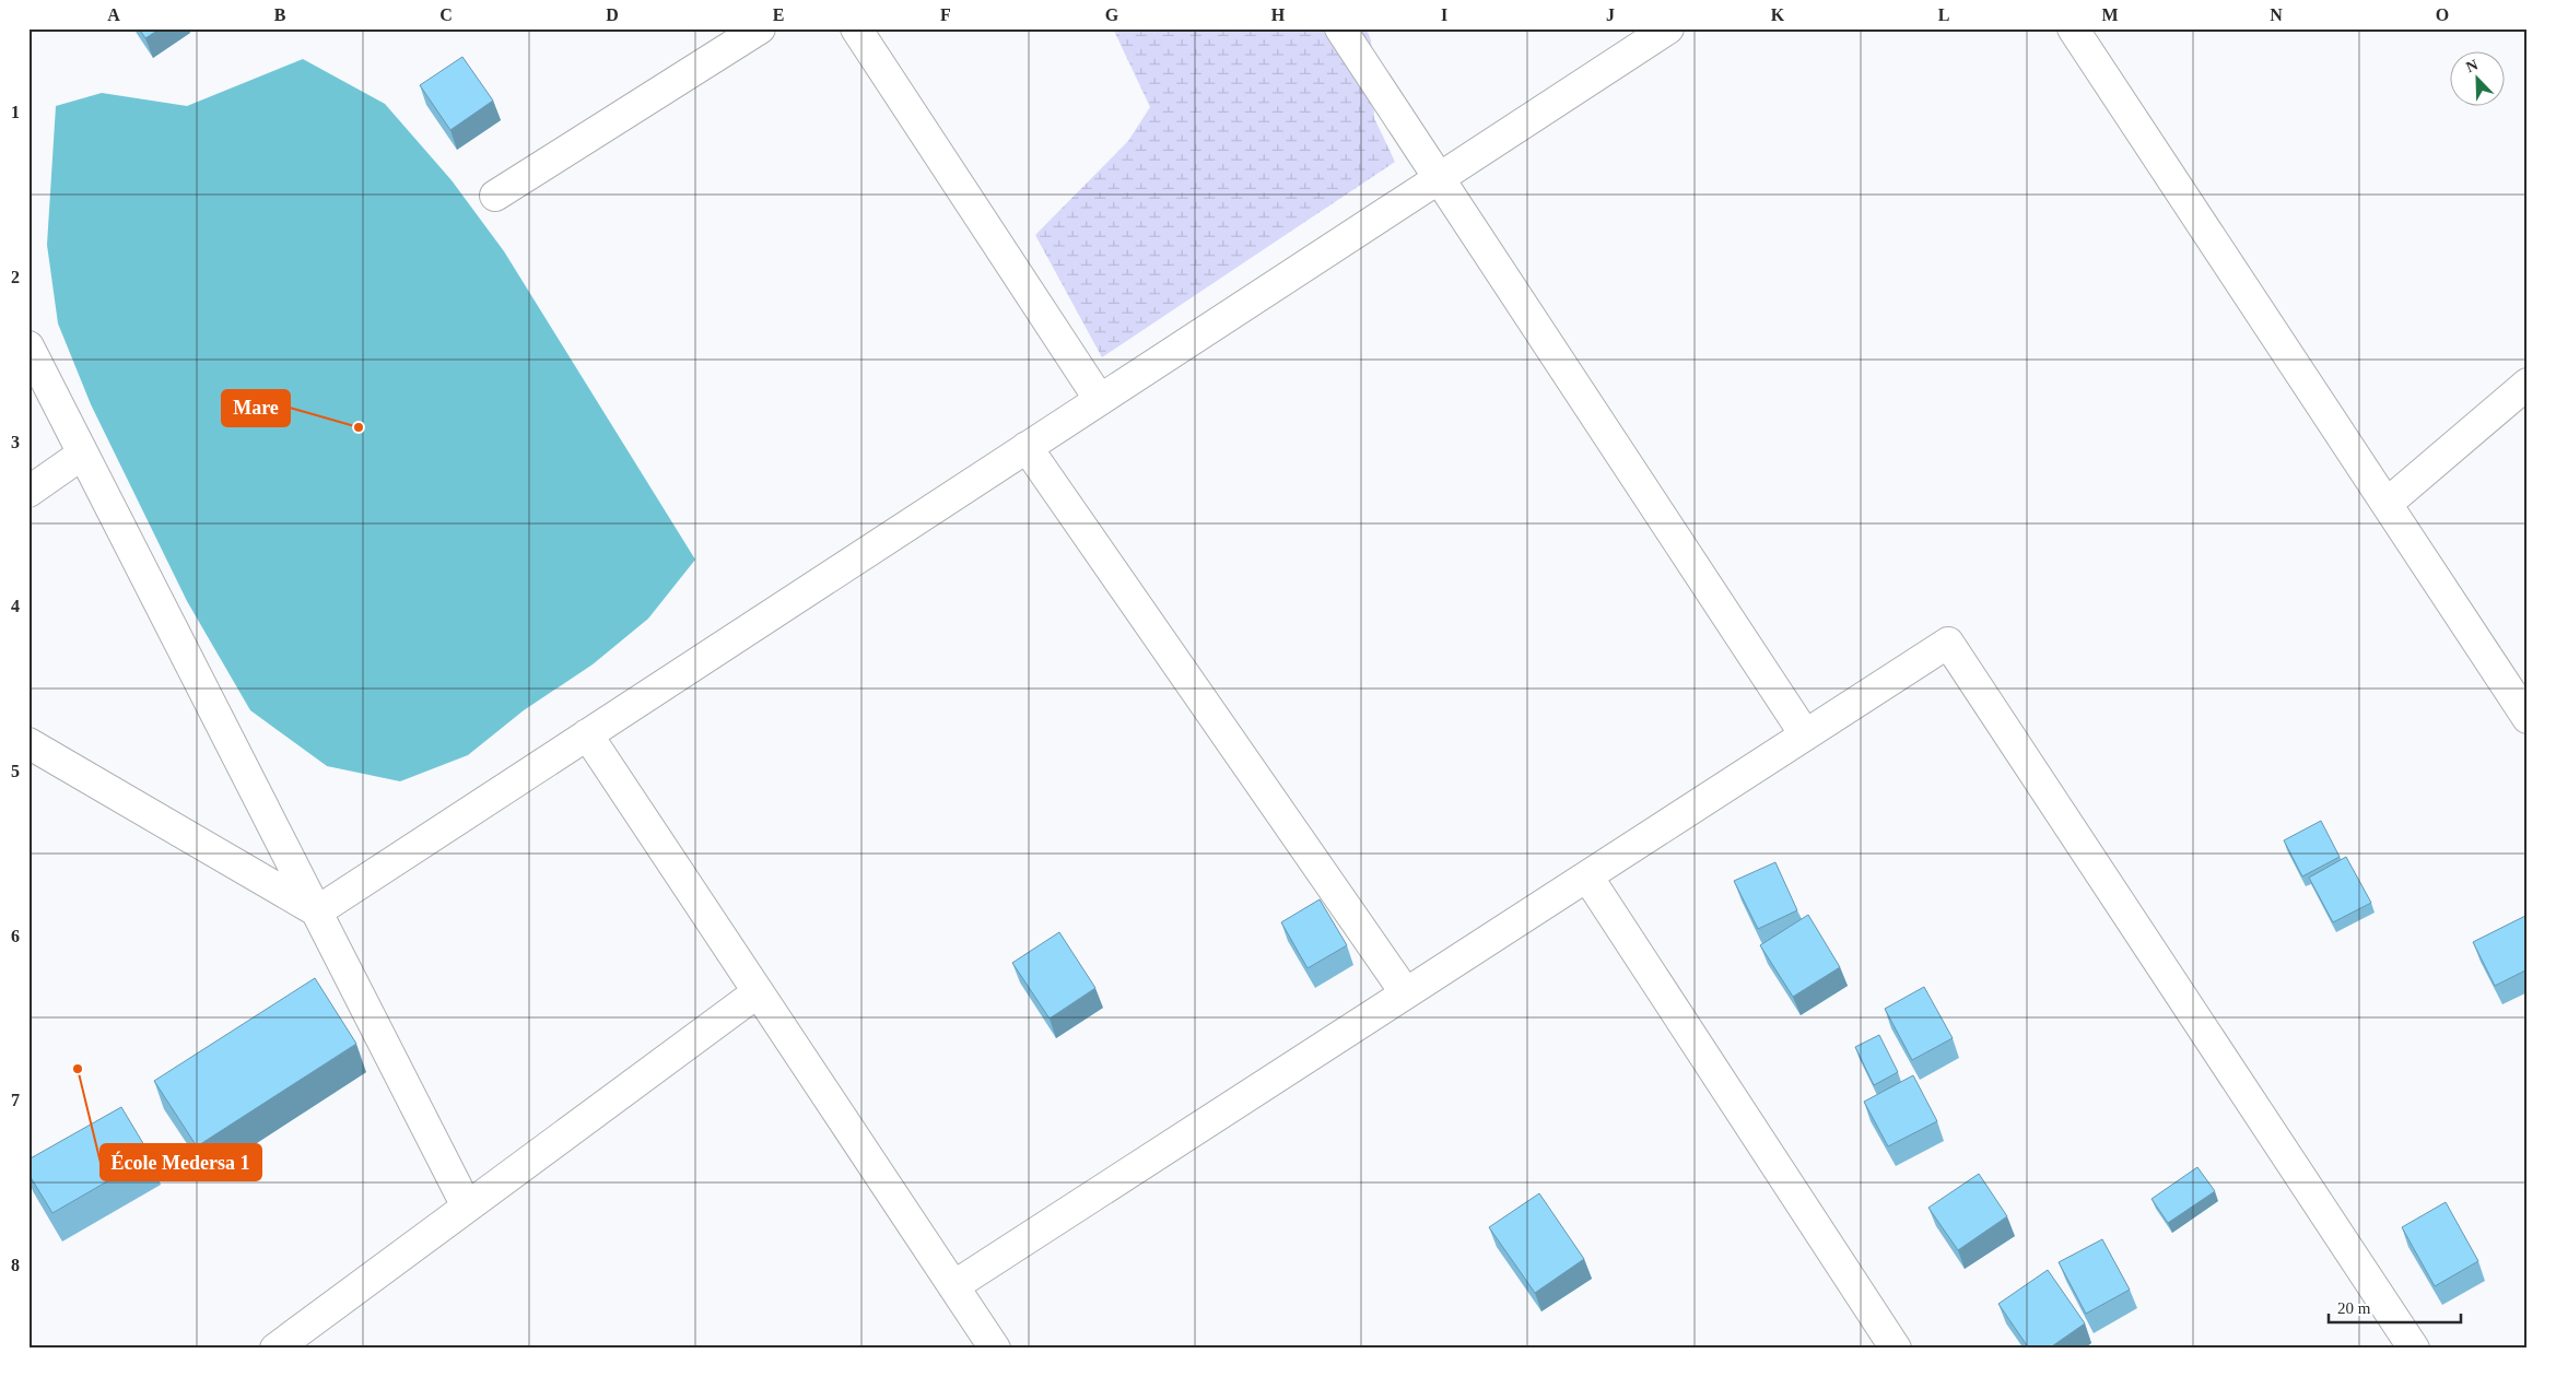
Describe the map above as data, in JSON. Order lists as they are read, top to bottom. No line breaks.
{"places":["Mare","École Medersa 1"],"scale_bar":"20 m","north":"top left","grid":{"columns":["A","B","C","D","E","F","G","H","I","J","K","L","M","N","O"],"rows":["1","2","3","4","5","6","7","8"]}}
